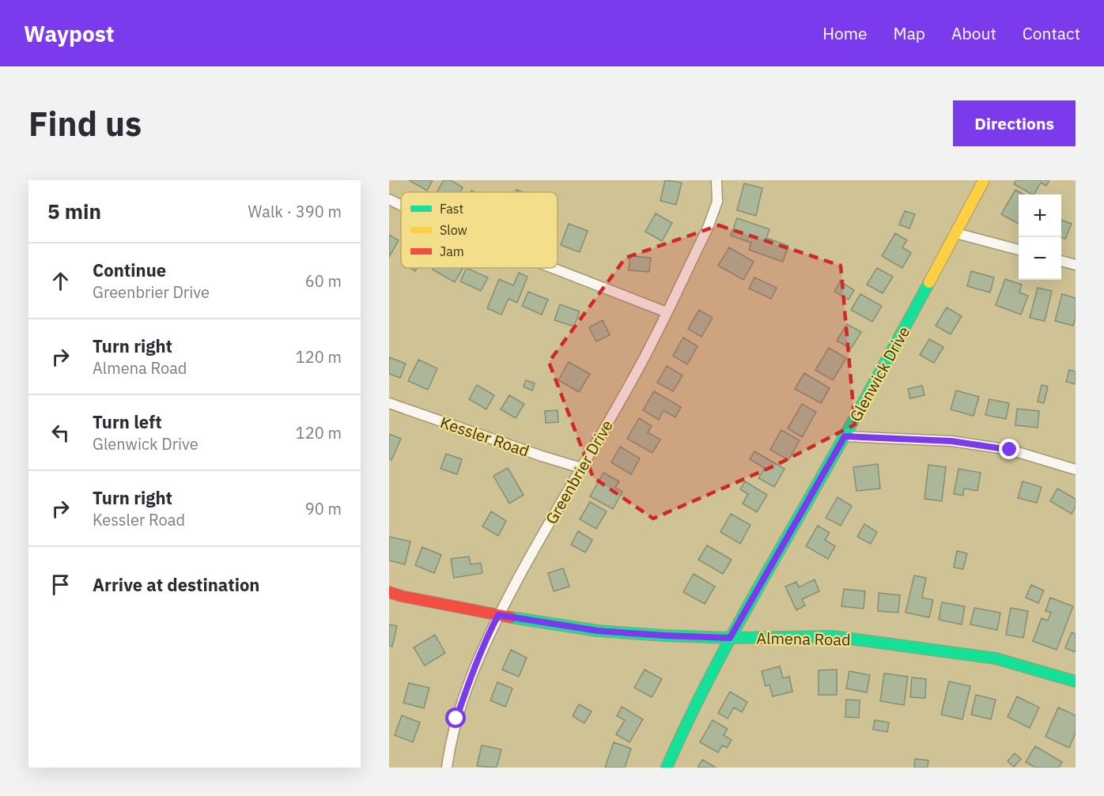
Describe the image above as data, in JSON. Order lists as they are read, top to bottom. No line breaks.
{"streets":{"street":["Glenwick Drive","Kessler Road","Greenbrier Drive","Almena Road"]},"crossings":[["Glenwick Drive","Almena Road"],["Kessler Road","Greenbrier Drive"],["Greenbrier Drive","Almena Road"]],"legend":["Fast","Slow","Jam"],"page":{"header":"Waypost","nav":["Home","Map","About","Contact"],"buttons":"Directions","title":"Find us","heading":["5 min","Walk · 390 m"],"map_buttons":["+","−"],"list":[["Continue","Greenbrier Drive","60 m"],["Turn right","Almena Road","120 m"],["Turn left","Glenwick Drive","120 m"],["Turn right","Kessler Road","90 m"],"Arrive at destination"]}}
